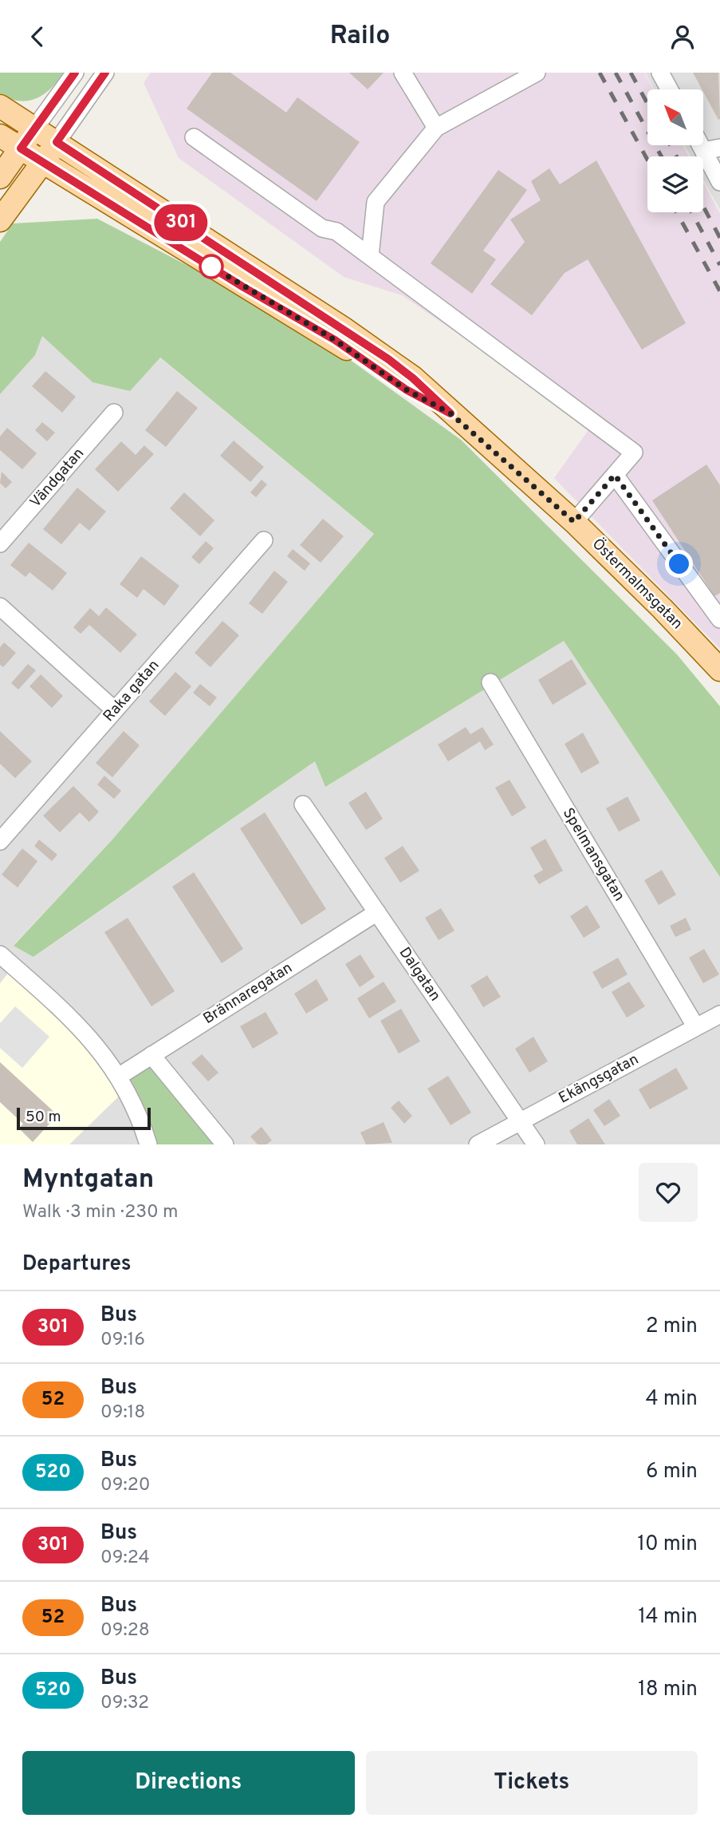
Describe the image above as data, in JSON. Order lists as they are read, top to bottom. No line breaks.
{"streets":{"main road":["Östermalmsgatan"],"street":["Vändgatan","Raka gatan","Spelmansgatan","Dalgatan","Brännaregatan","Ekängsgatan"]},"crossings":[["Spelmansgatan","Ekängsgatan"],["Dalgatan","Brännaregatan"],["Dalgatan","Ekängsgatan"]],"lines":["bus line 301"],"scale_bar":"50 m","north":"top left","page":{"header":"Railo","on_map":"301","scale":"50 m","heading":[["Myntgatan","Walk · 3 min · 230 m"],"Departures"],"list":[{"mark":"301","name":"Bus","note":"09:16","value":"2 min"},{"mark":"52","name":"Bus","note":"09:18","value":"4 min"},{"mark":"520","name":"Bus","note":"09:20","value":"6 min"},{"mark":"301","name":"Bus","note":"09:24","value":"10 min"},{"mark":"52","name":"Bus","note":"09:28","value":"14 min"},{"mark":"520","name":"Bus","note":"09:32","value":"18 min"}],"buttons":["Directions","Tickets"]}}
